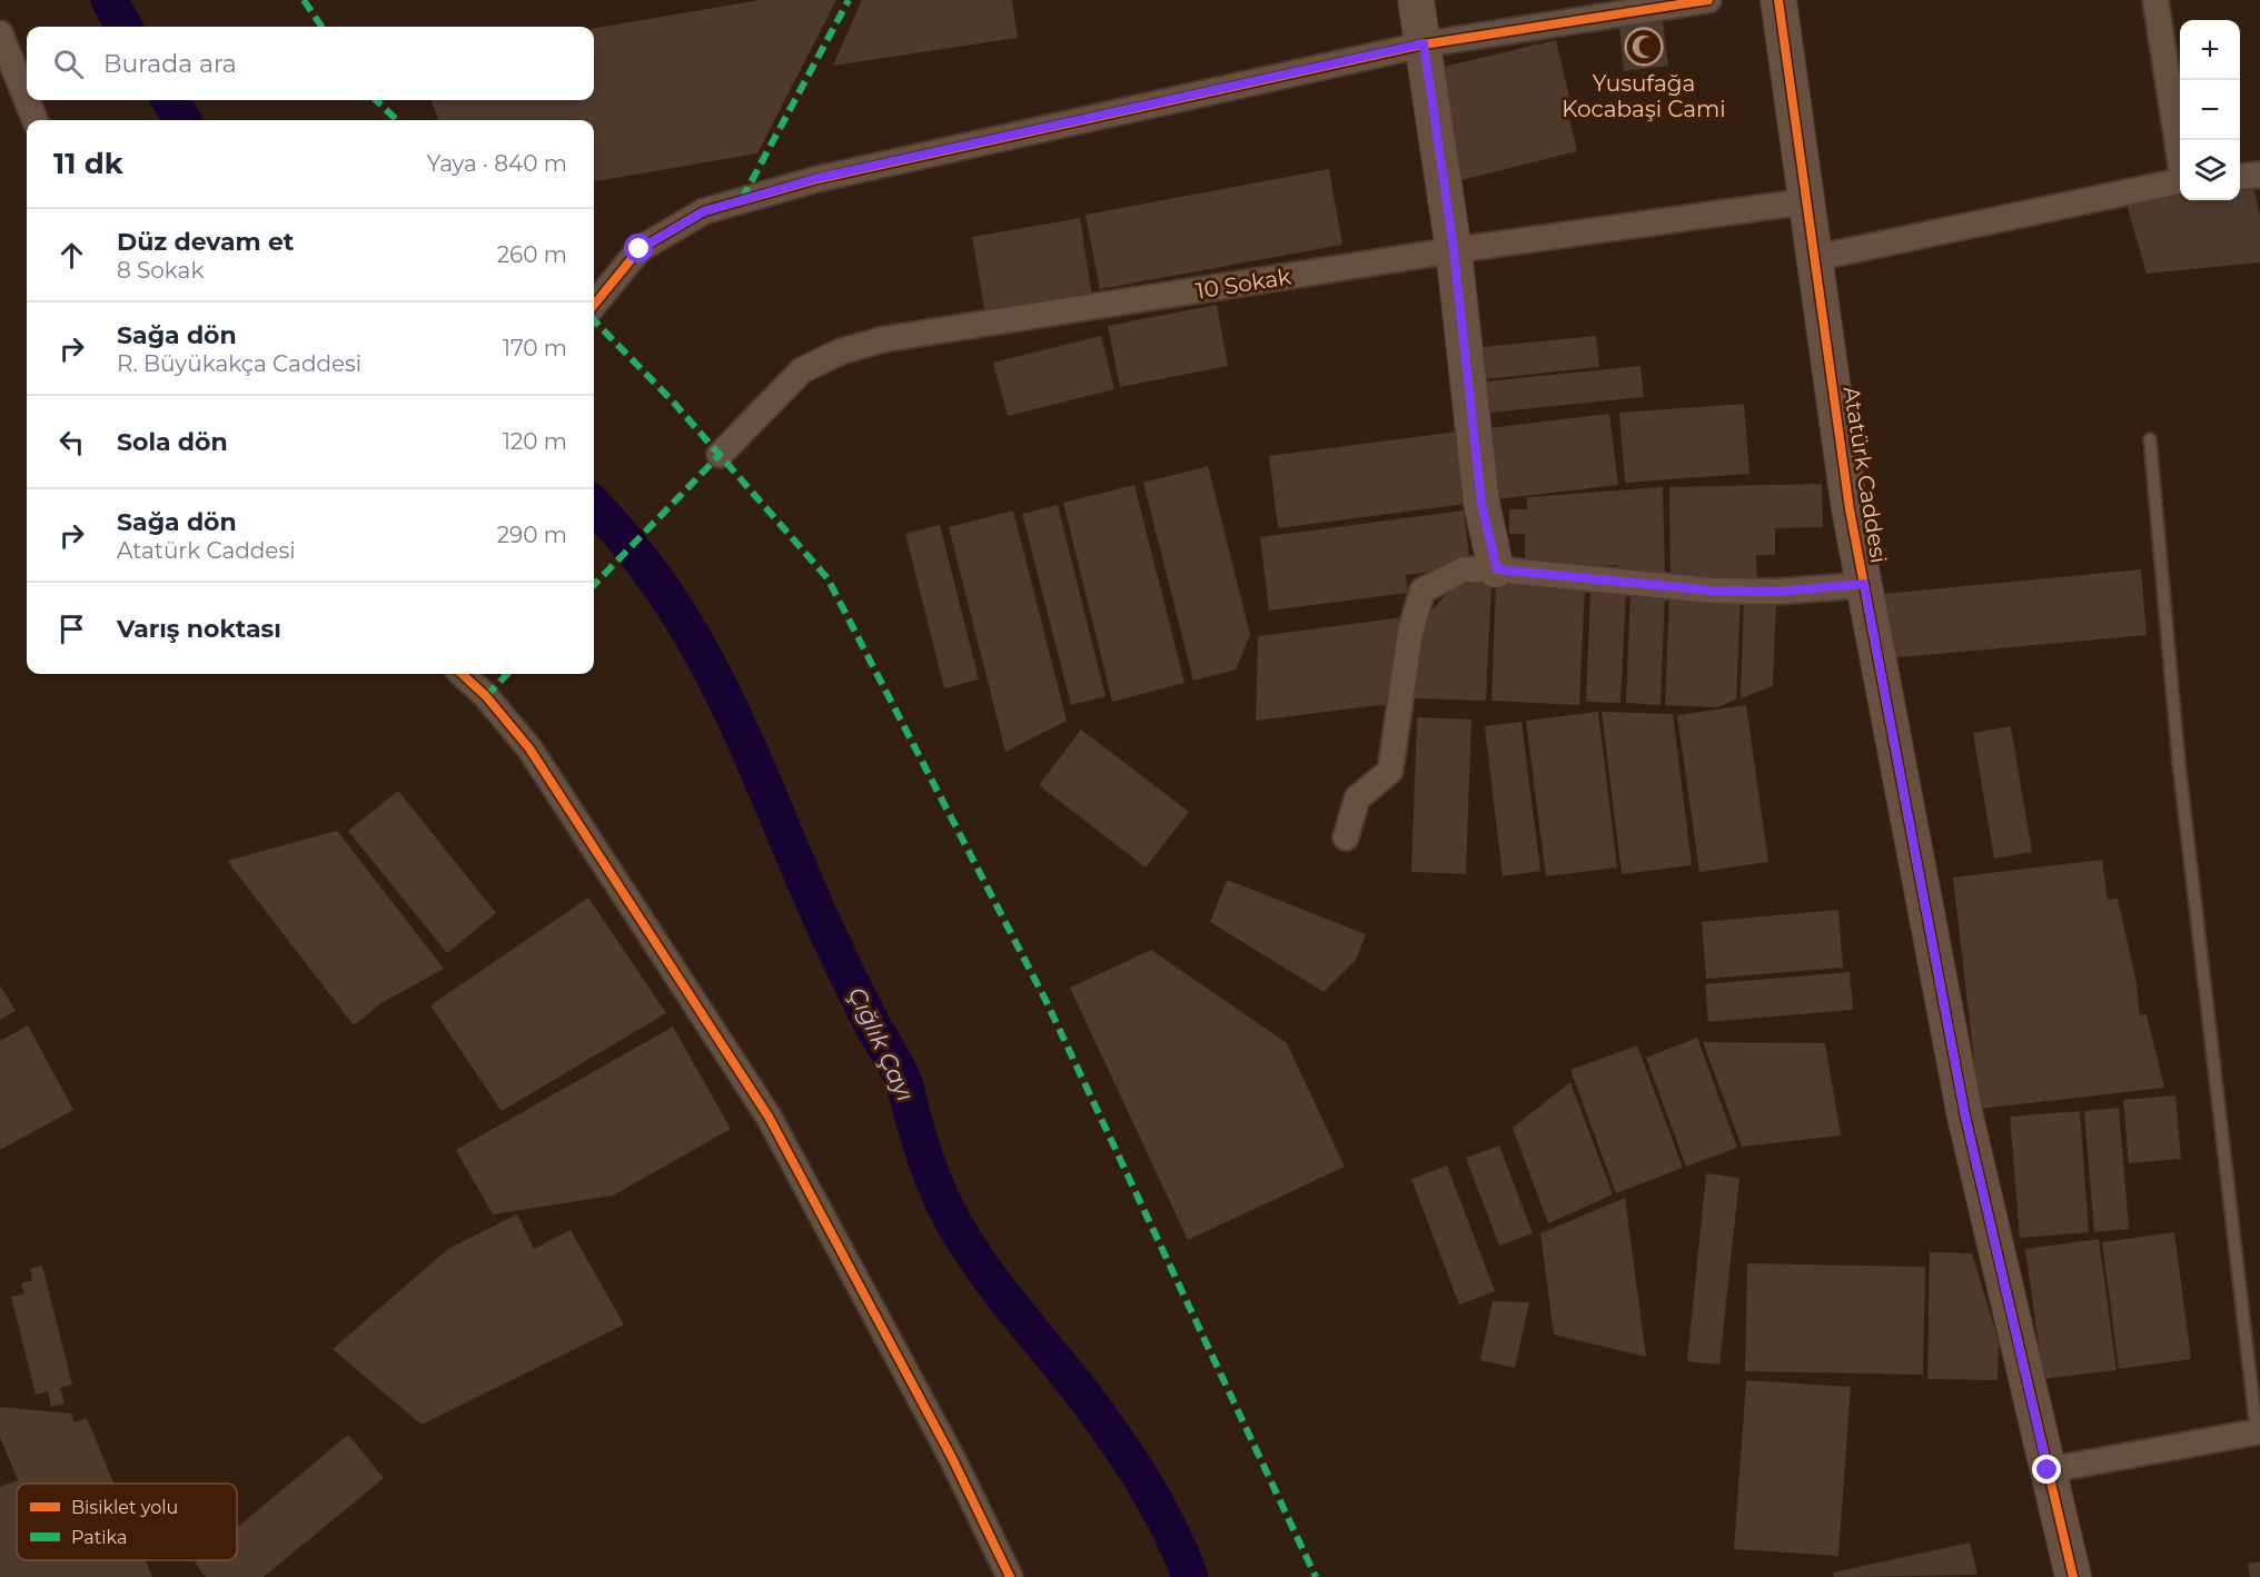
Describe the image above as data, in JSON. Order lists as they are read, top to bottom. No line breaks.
{"streets":{"street":["10 Sokak","Atatürk Caddesi"]},"crossings":[["10 Sokak","Atatürk Caddesi"]],"water":["Çığlık Çayı"],"places":{"mosque":["Yusufağa Kocabaşi Cami"]},"legend":["Bisiklet yolu","Patika"],"page":{"map_buttons":["+","−"],"search":"Burada ara","heading":["11 dk","Yaya · 840 m"],"list":[["Düz devam et","8 Sokak","260 m"],["Sağa dön","R. Büyükakça Caddesi","170 m"],["Sola dön","120 m"],["Sağa dön","Atatürk Caddesi","290 m"],"Varış noktası"]}}
